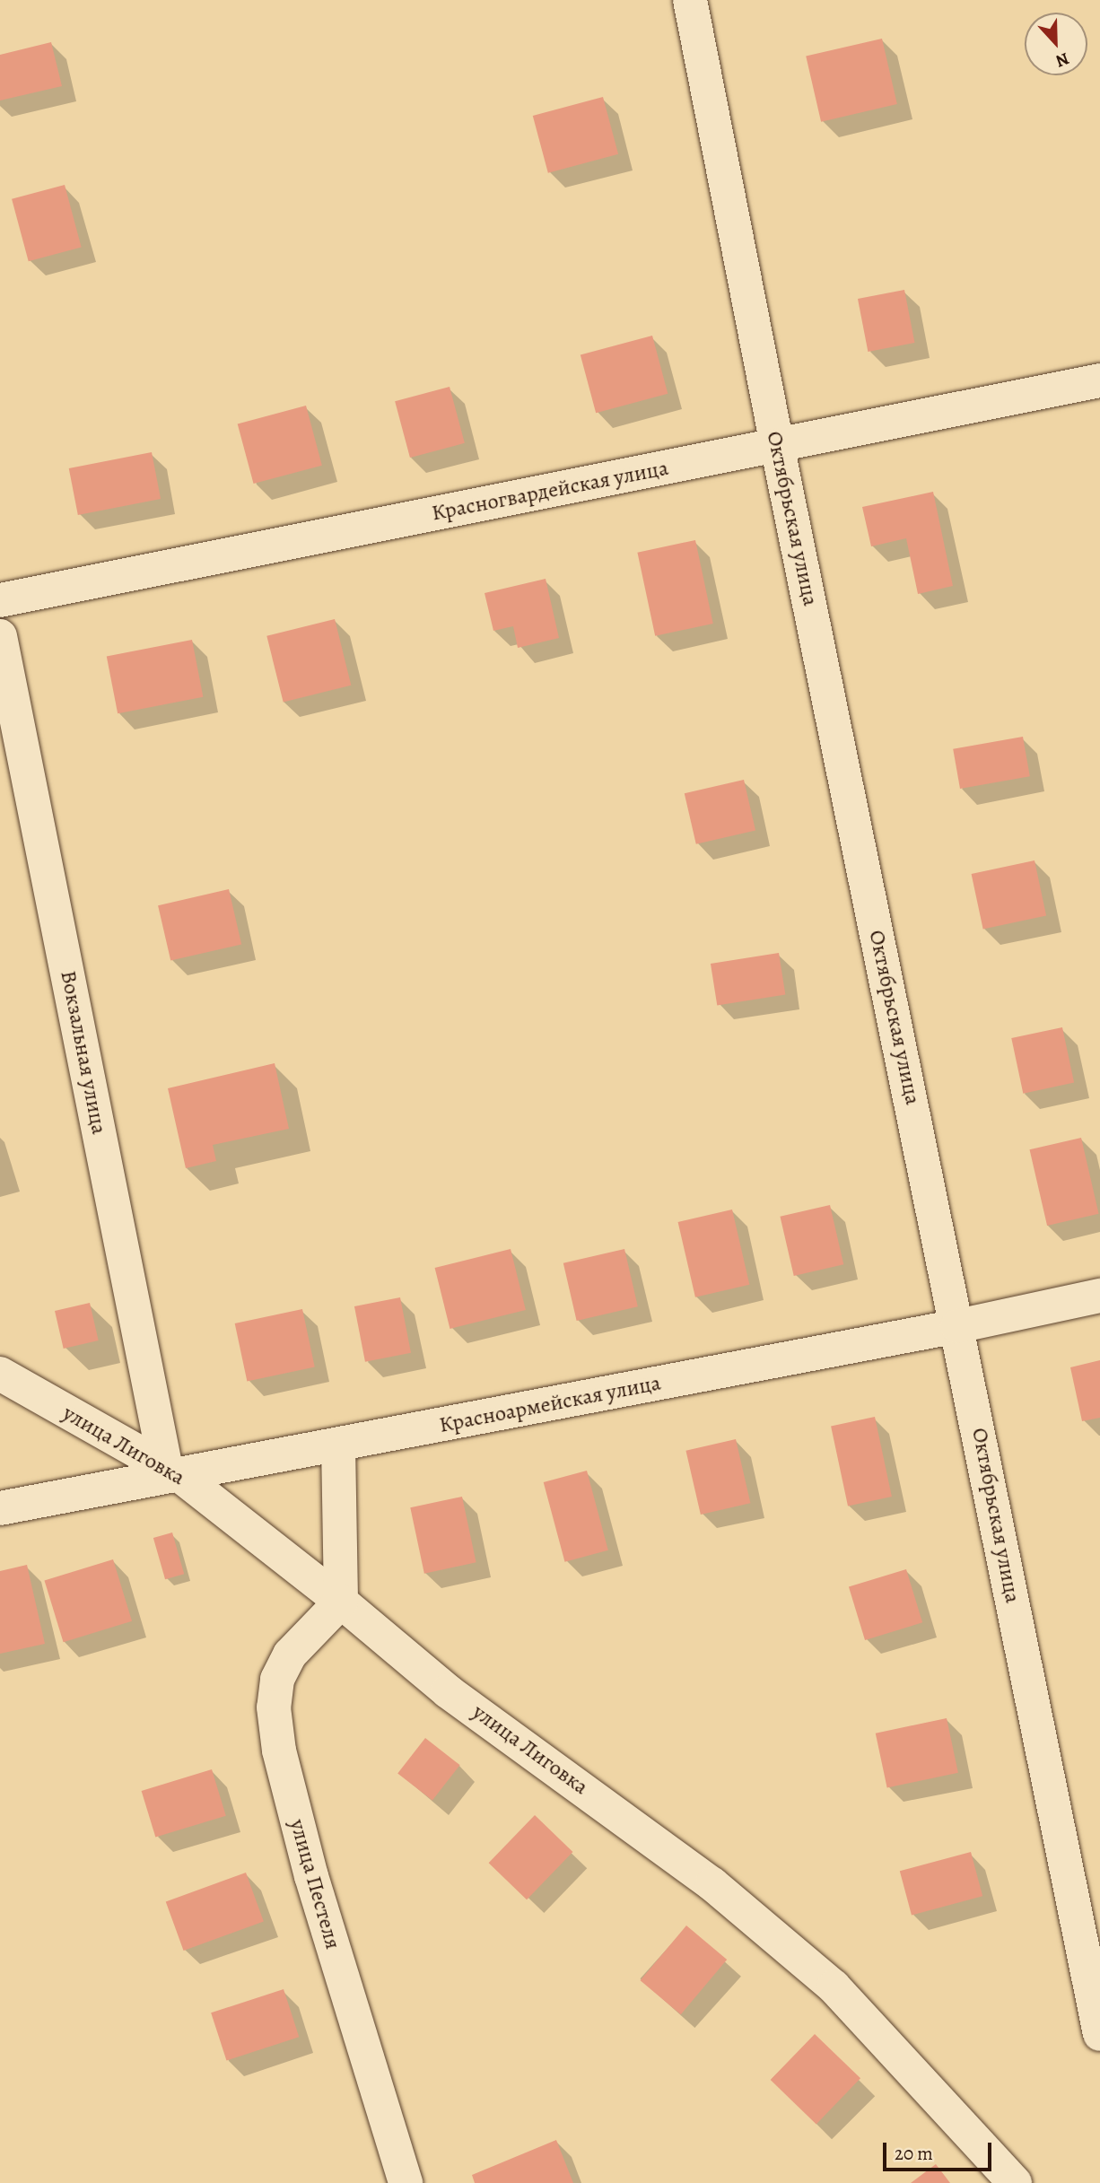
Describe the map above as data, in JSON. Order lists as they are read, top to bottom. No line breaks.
{"streets":{"street":["Красногвардейская улица","Октябрьская улица","Вокзальная улица","Красноармейская улица","улица Лиговка","улица Пестеля"]},"crossings":[["Красногвардейская улица","Октябрьская улица"],["Октябрьская улица","Красноармейская улица"],["Вокзальная улица","Красноармейская улица"],["Вокзальная улица","улица Лиговка"],["Красноармейская улица","улица Лиговка"],["улица Лиговка","улица Пестеля"]],"scale_bar":"20 m","north":"bottom"}
